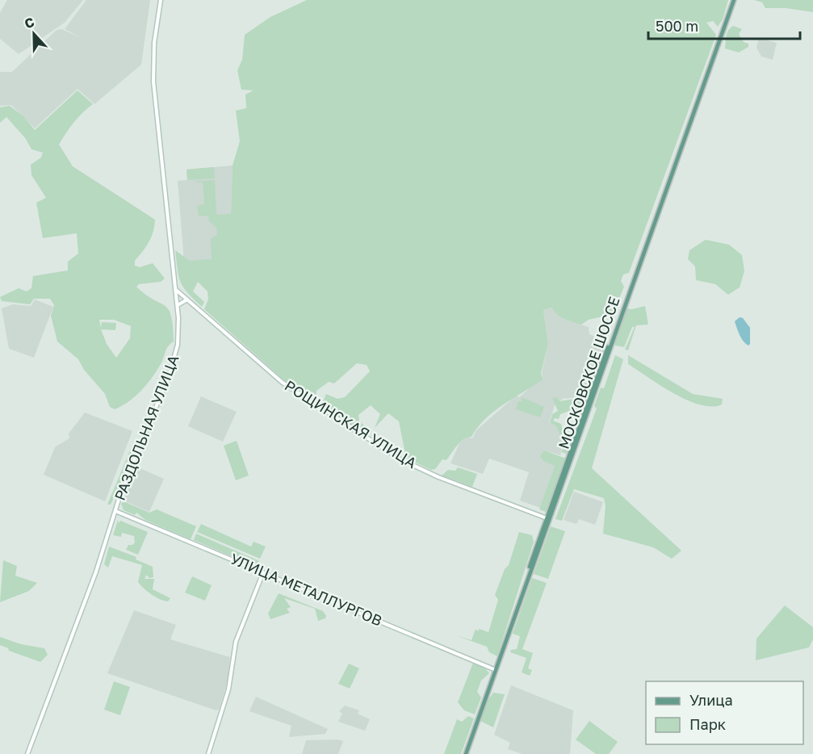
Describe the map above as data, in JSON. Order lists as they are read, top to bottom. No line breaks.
{"streets":{"main road":["МОСКОВСКОЕ ШОССЕ","РОЩИНСКАЯ УЛИЦА","РАЗДОЛЬНАЯ УЛИЦА","УЛИЦА МЕТАЛЛУРГОВ"]},"crossings":[["МОСКОВСКОЕ ШОССЕ","РОЩИНСКАЯ УЛИЦА"],["МОСКОВСКОЕ ШОССЕ","УЛИЦА МЕТАЛЛУРГОВ"],["РОЩИНСКАЯ УЛИЦА","РАЗДОЛЬНАЯ УЛИЦА"],["РАЗДОЛЬНАЯ УЛИЦА","УЛИЦА МЕТАЛЛУРГОВ"]],"legend":["Улица","Парк"],"scale_bar":"500 m","north":"top"}
